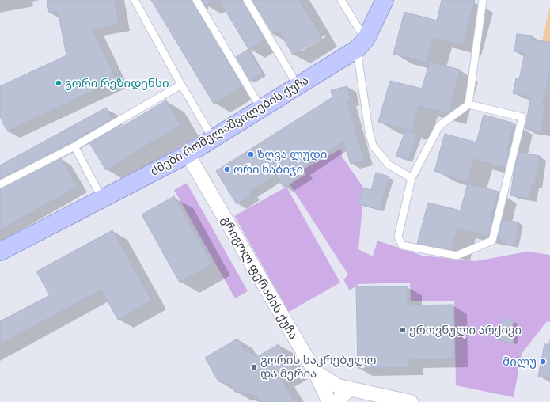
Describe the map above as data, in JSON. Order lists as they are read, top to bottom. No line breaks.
{"streets":{"street":["ძმები რომელაშვილების ქუჩა","გრიგოლ ფერაძის ქუჩა"]},"crossings":[["ძმები რომელაშვილების ქუჩა","გრიგოლ ფერაძის ქუჩა"]],"places":["გორი რეზიდენსი","ზღვა ლუდი","ორი ნაბიჯი","ეროვნული არქივი","მილუ","გორის საკრებულო და მერია"]}
